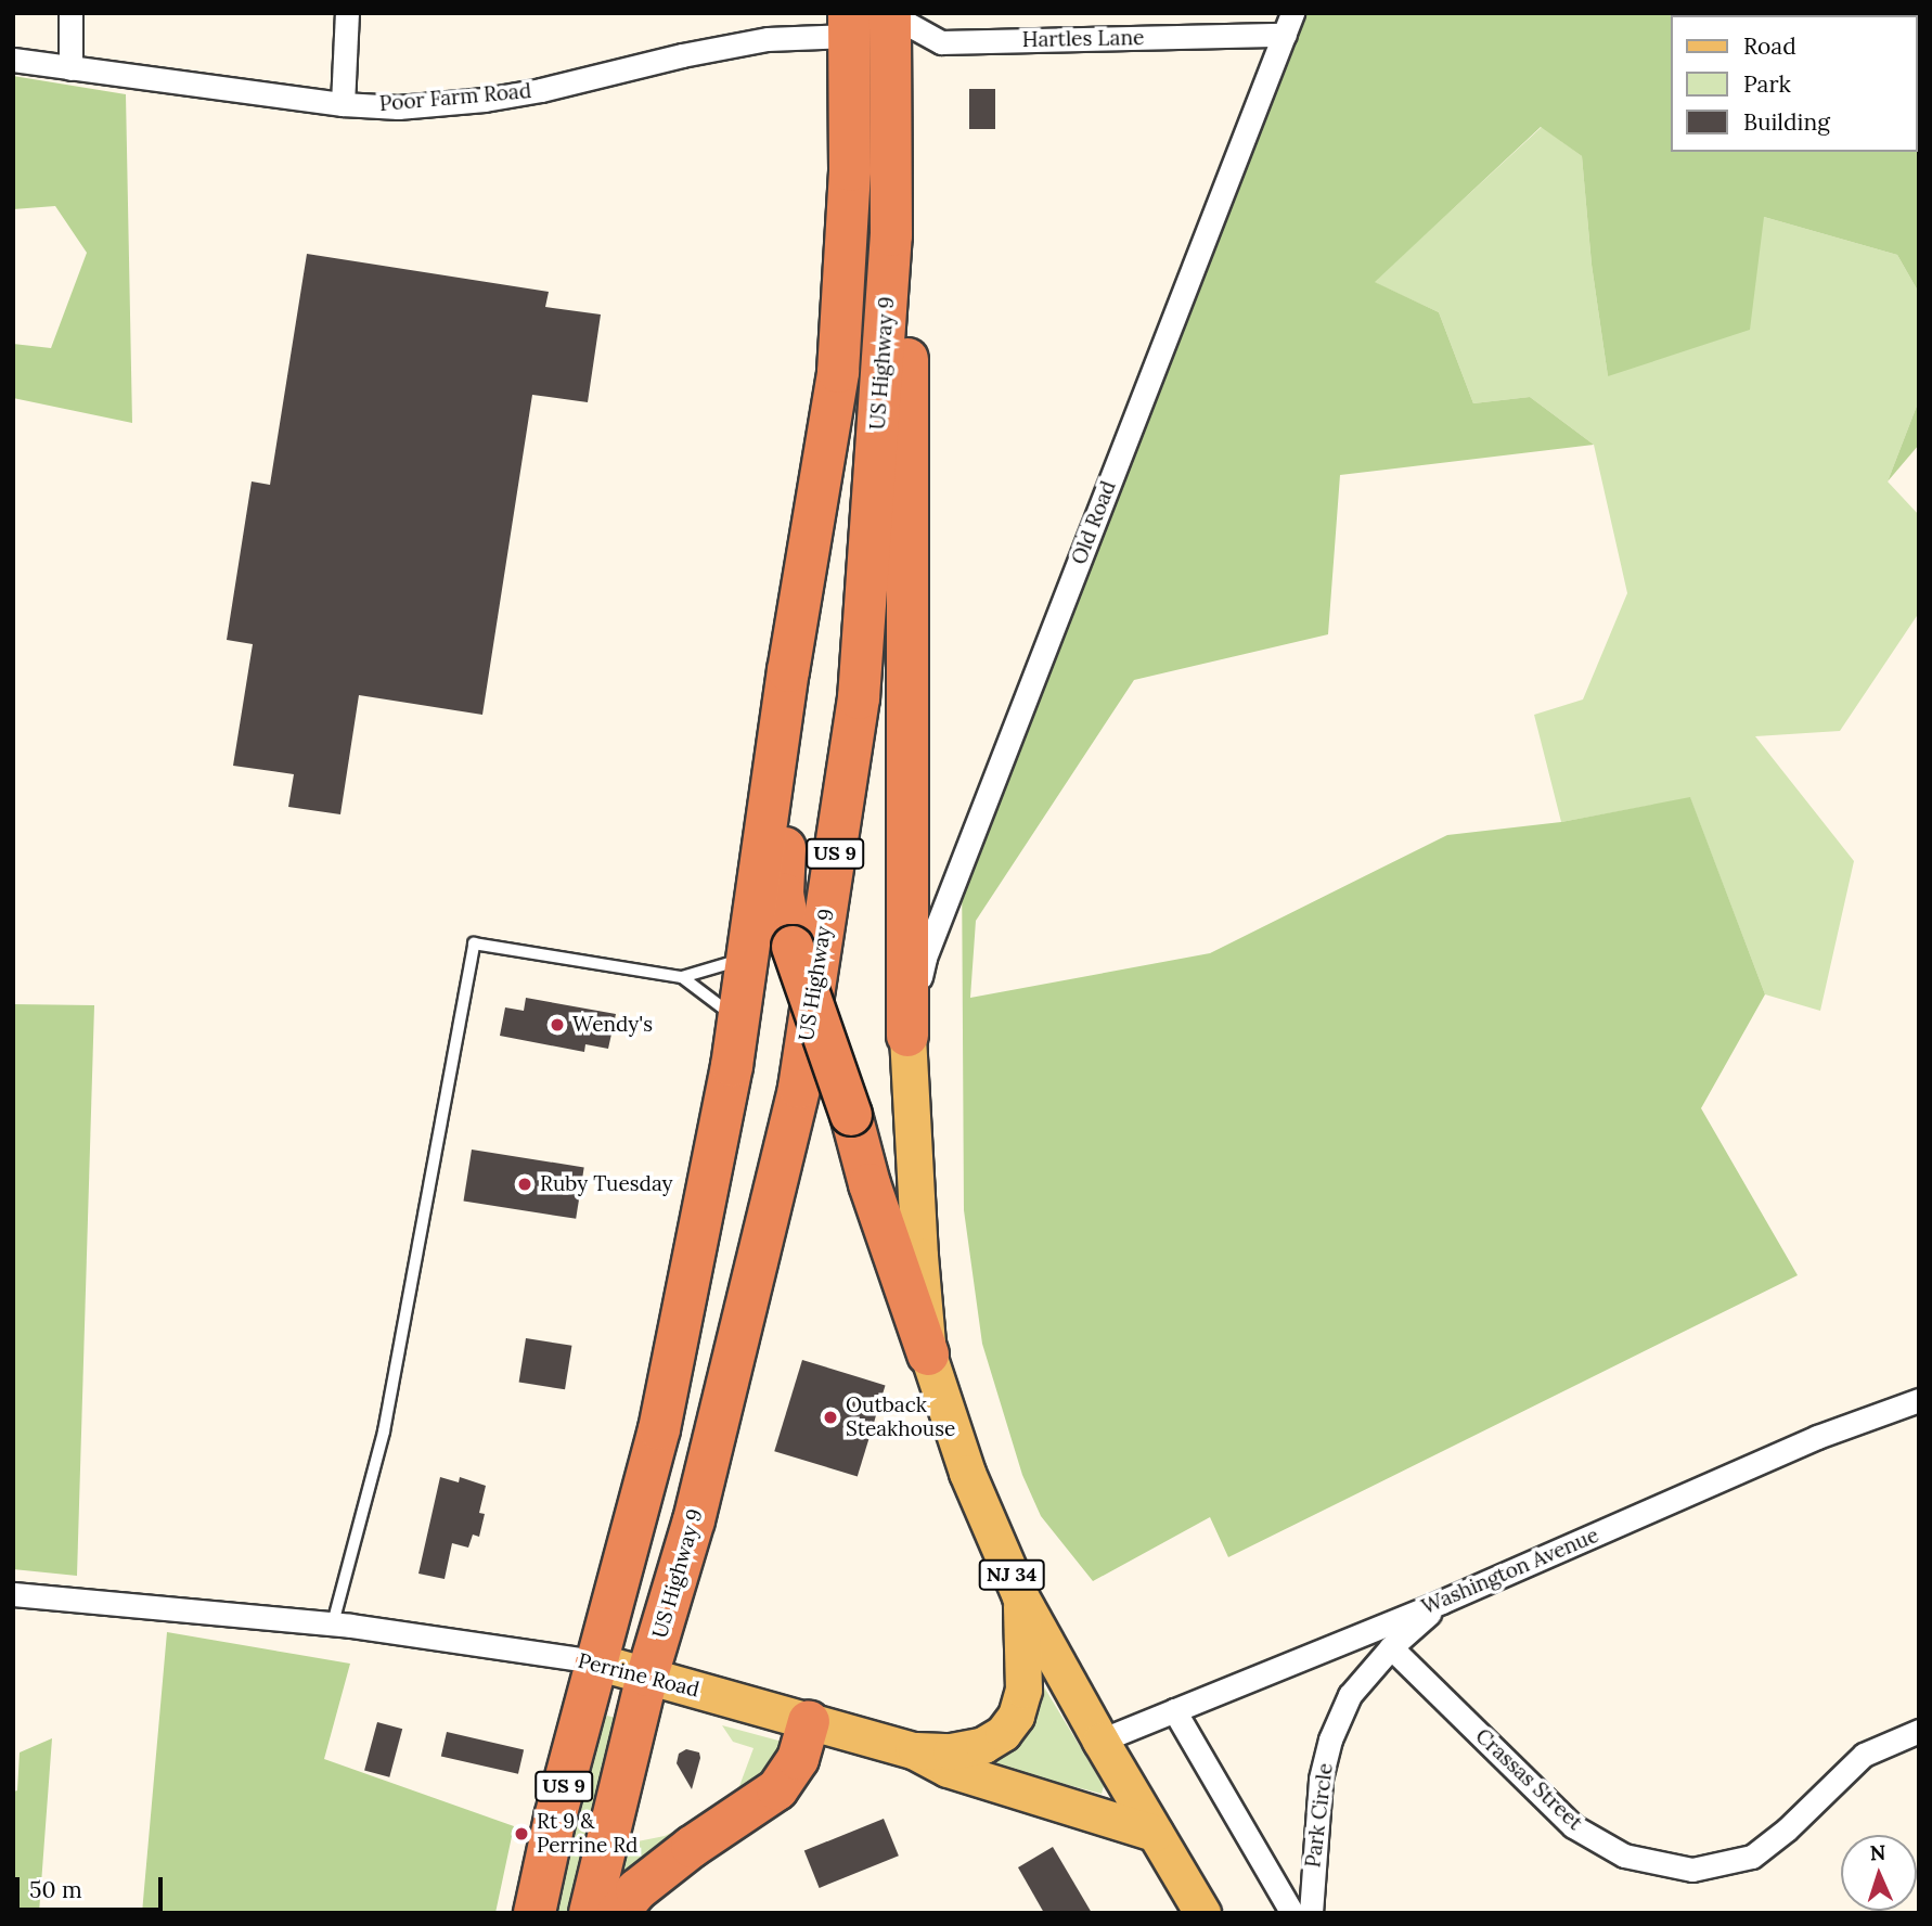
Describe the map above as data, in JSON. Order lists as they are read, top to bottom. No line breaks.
{"streets":{"highway":["US Highway 9","US 9"],"main road":["NJ 34","Perrine Road"],"street":["Hartles Lane","Poor Farm Road","Old Road","Washington Avenue","Crassas Street","Park Circle"]},"crossings":[["Hartles Lane","US Highway 9"],["Hartles Lane","Old Road"],["Poor Farm Road","US Highway 9"],["US Highway 9","Perrine Road"],["Washington Avenue","NJ 34"],["Washington Avenue","Park Circle"],["NJ 34","Perrine Road"],["Crassas Street","Park Circle"]],"places":["Wendy's","Ruby Tuesday","Outback Steakhouse","Rt 9 & Perrine Rd"],"legend":["Road","Park","Building"],"scale_bar":"50 m","north":"top"}
